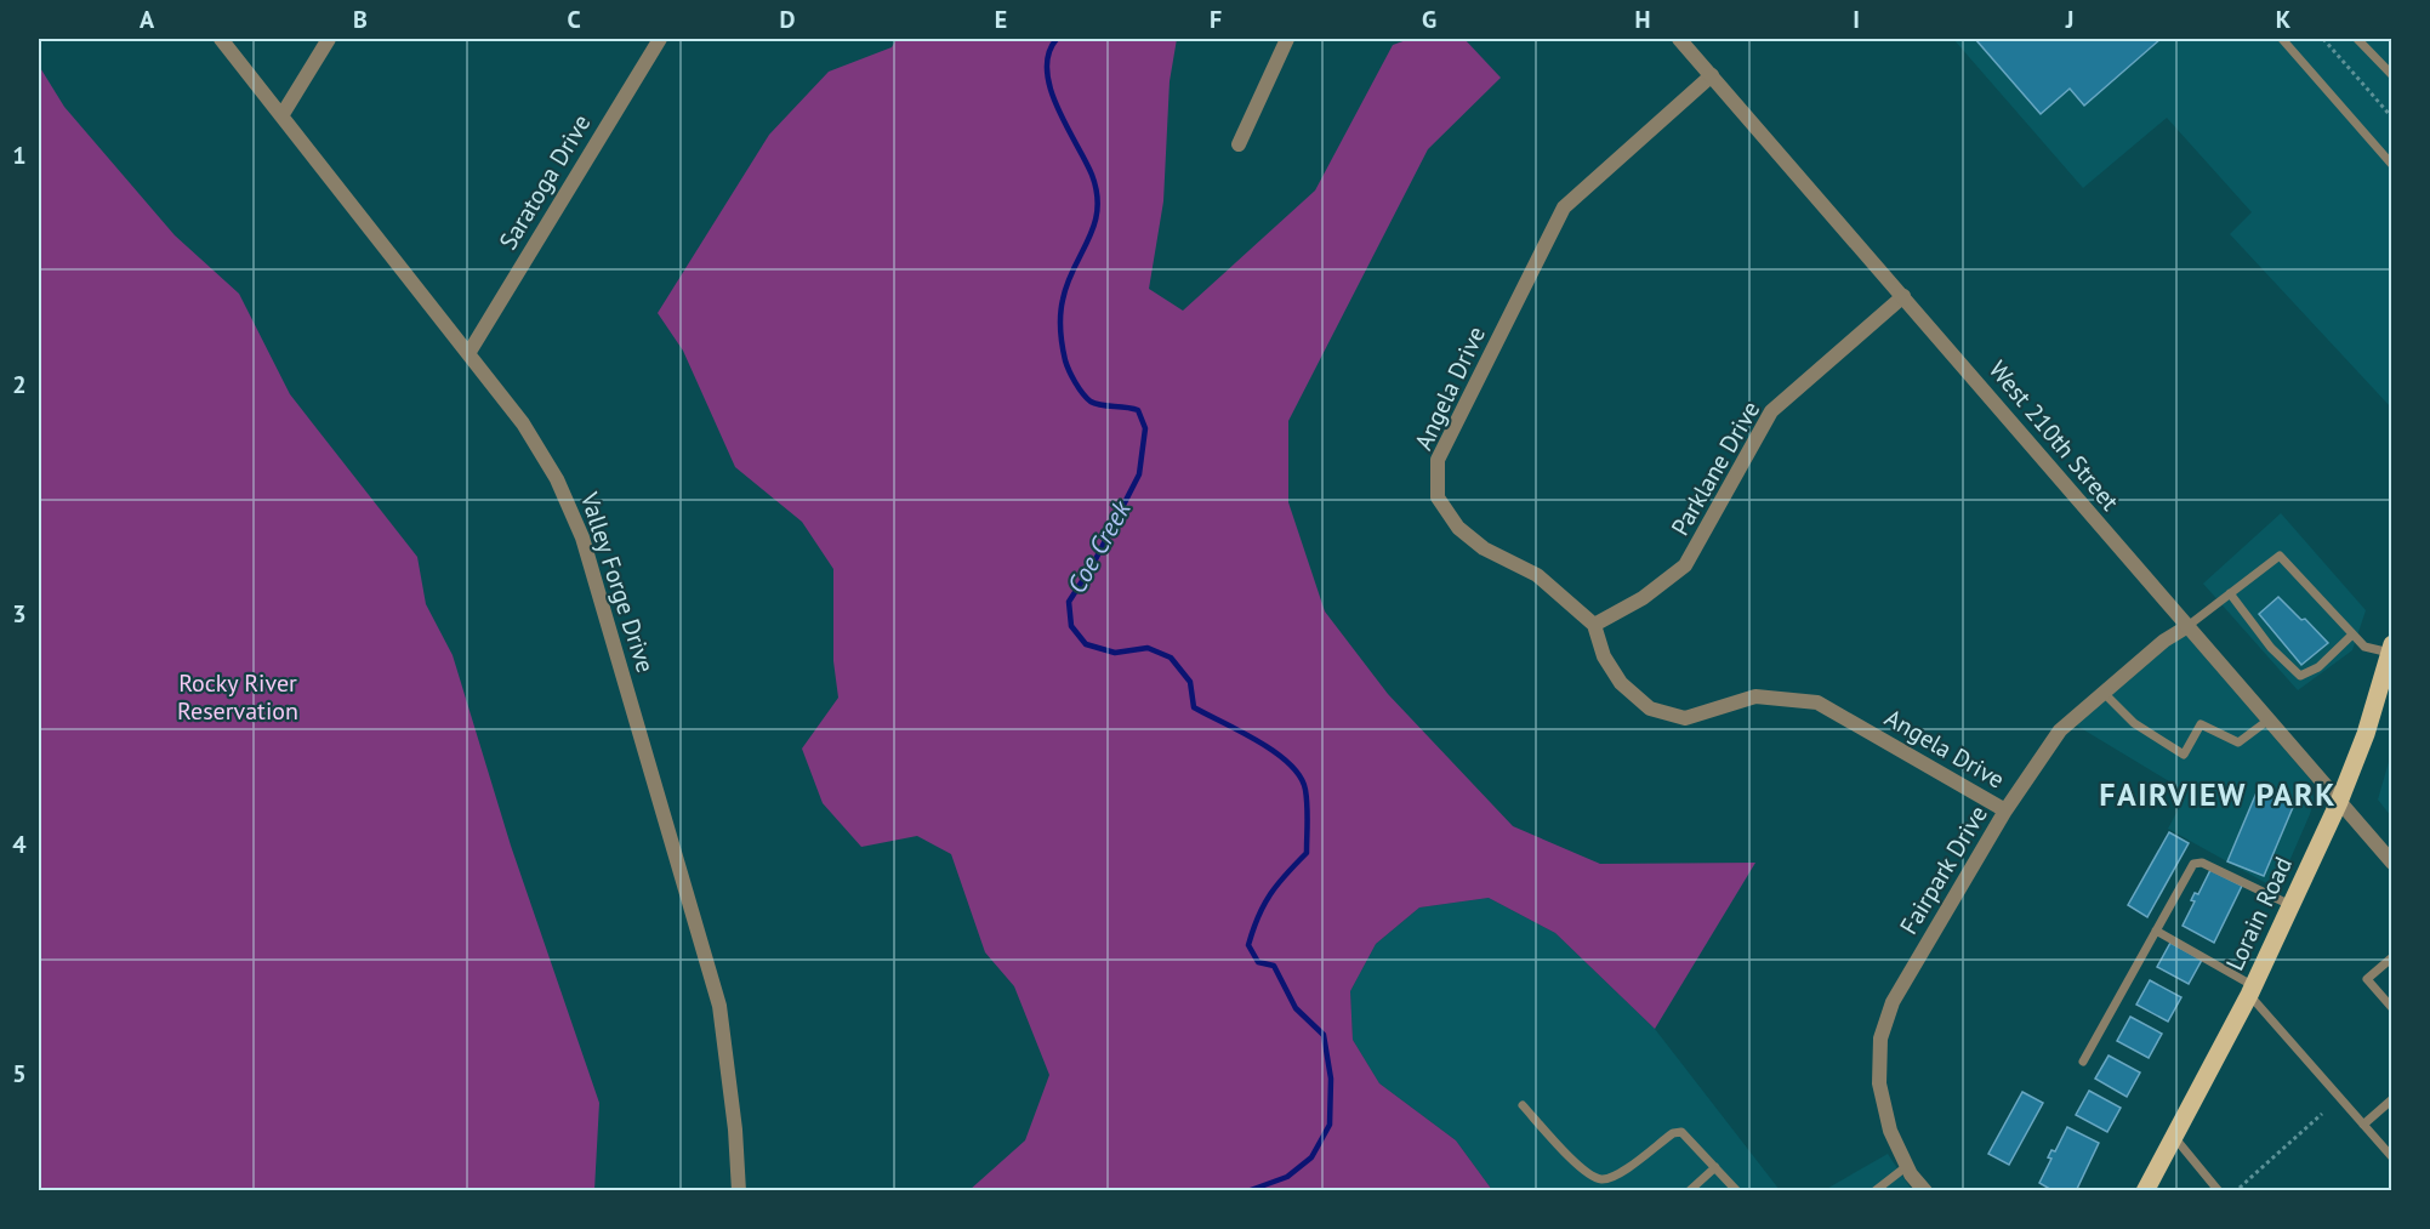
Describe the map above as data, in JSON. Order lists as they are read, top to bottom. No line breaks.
{"streets":{"main road":["Lorain Road"],"street":["Saratoga Drive","Angela Drive","West 210th Street","Parklane Drive","Valley Forge Drive","Fairpark Drive"]},"crossings":[["Saratoga Drive","Valley Forge Drive"],["Angela Drive","West 210th Street"],["Angela Drive","Parklane Drive"],["Angela Drive","Fairpark Drive"],["West 210th Street","Parklane Drive"],["West 210th Street","Fairpark Drive"],["West 210th Street","Lorain Road"]],"districts":["FAIRVIEW PARK"],"water":["Coe Creek"],"parks":["Rocky River Reservation"],"grid":{"columns":["A","B","C","D","E","F","G","H","I","J","K"],"rows":["1","2","3","4","5"]}}
